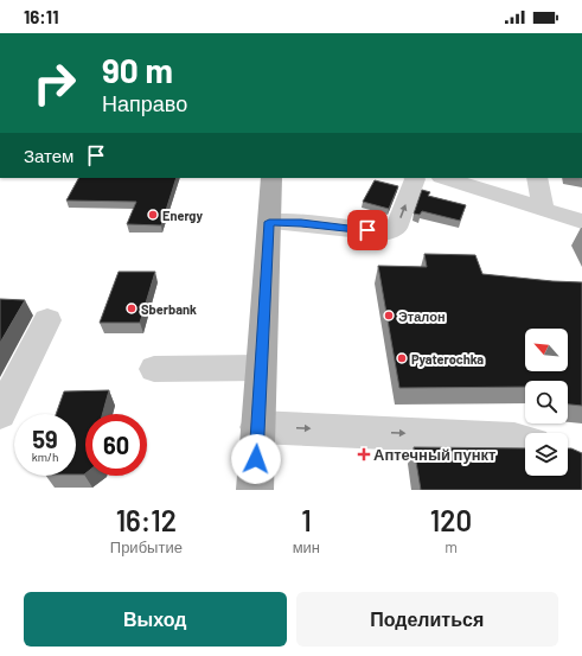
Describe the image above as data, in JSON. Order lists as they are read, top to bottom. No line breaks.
{"places":{"other":["Energy","Sberbank","Эталон","Pyaterochka"],"health":["Аптечный пункт"]},"north":"top left","page":{"status":"16:11","turn":["90 m","Направо"],"then":"Затем","speed":"59 km/h","limit":"60","eta":["16:12","Прибытие","1","мин","120","m"],"buttons":["Выход","Поделиться"]}}
